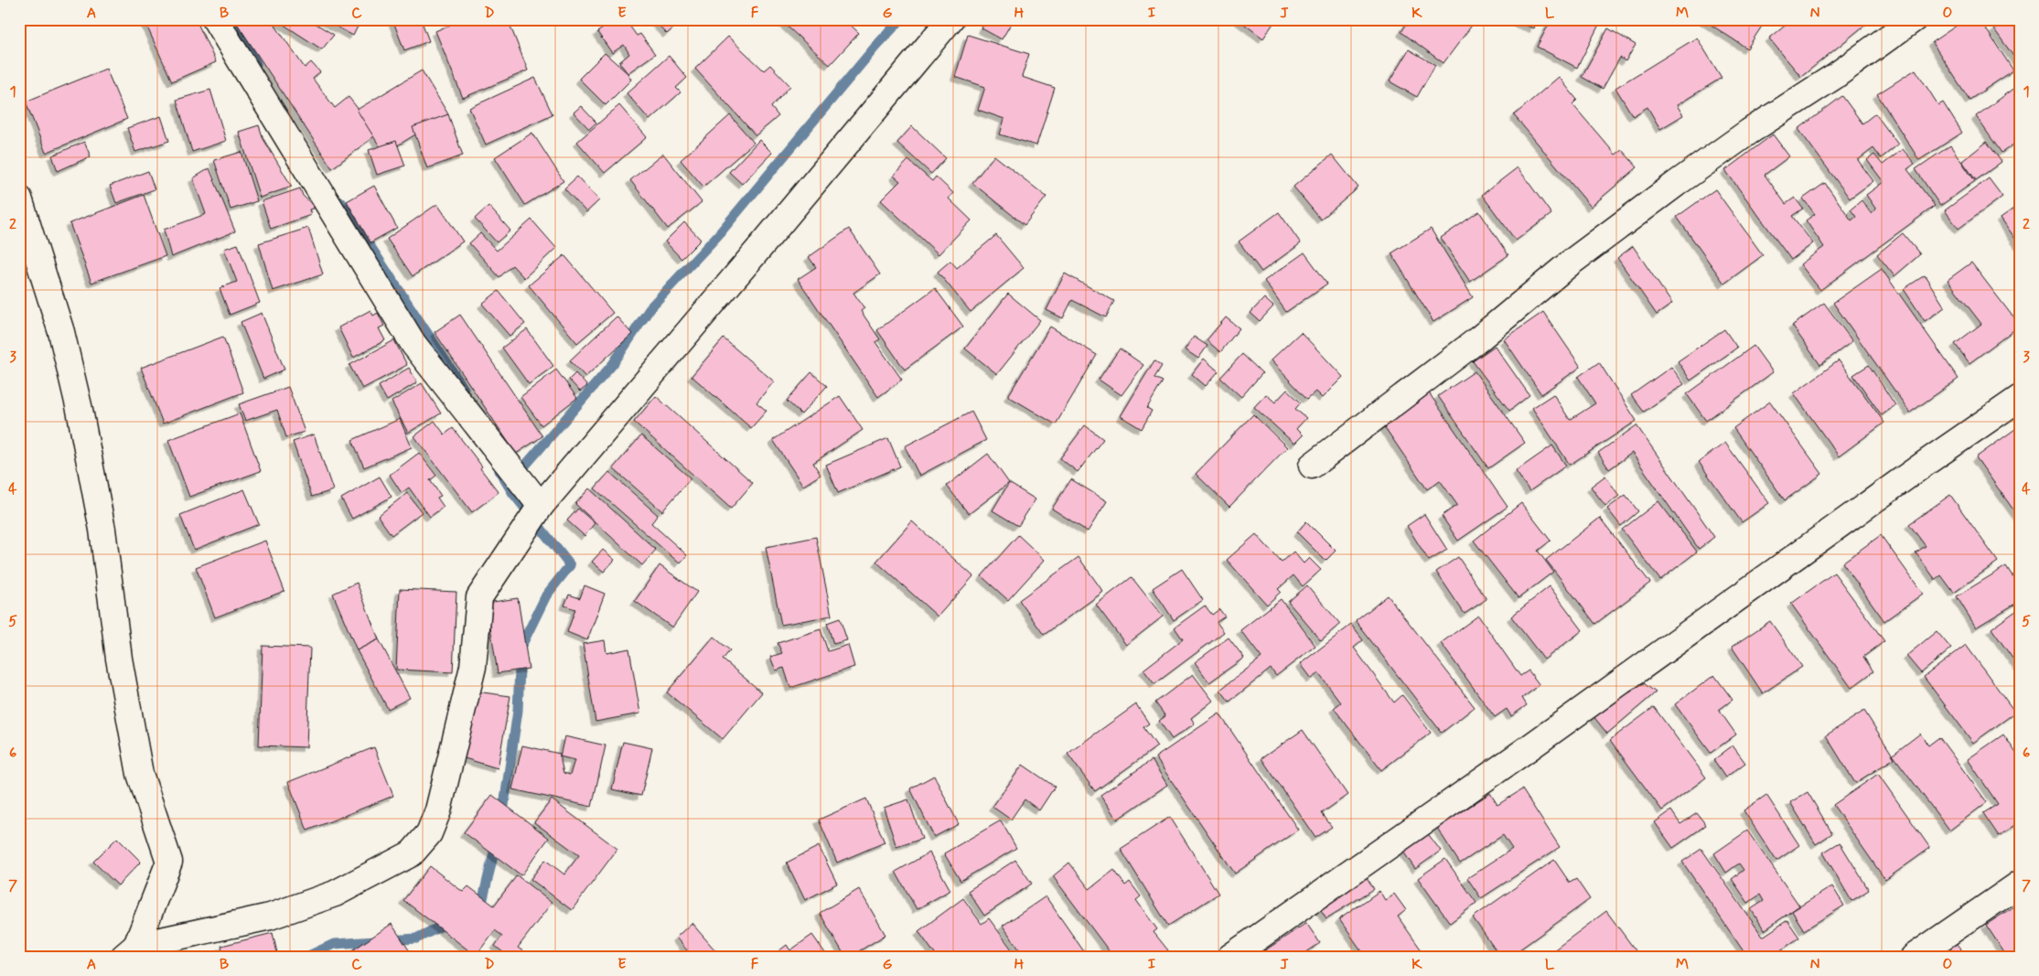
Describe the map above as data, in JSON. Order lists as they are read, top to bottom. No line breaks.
{"grid":{"columns":["A","B","C","D","E","F","G","H","I","J","K","L","M","N","O"],"rows":["1","2","3","4","5","6","7"]}}
